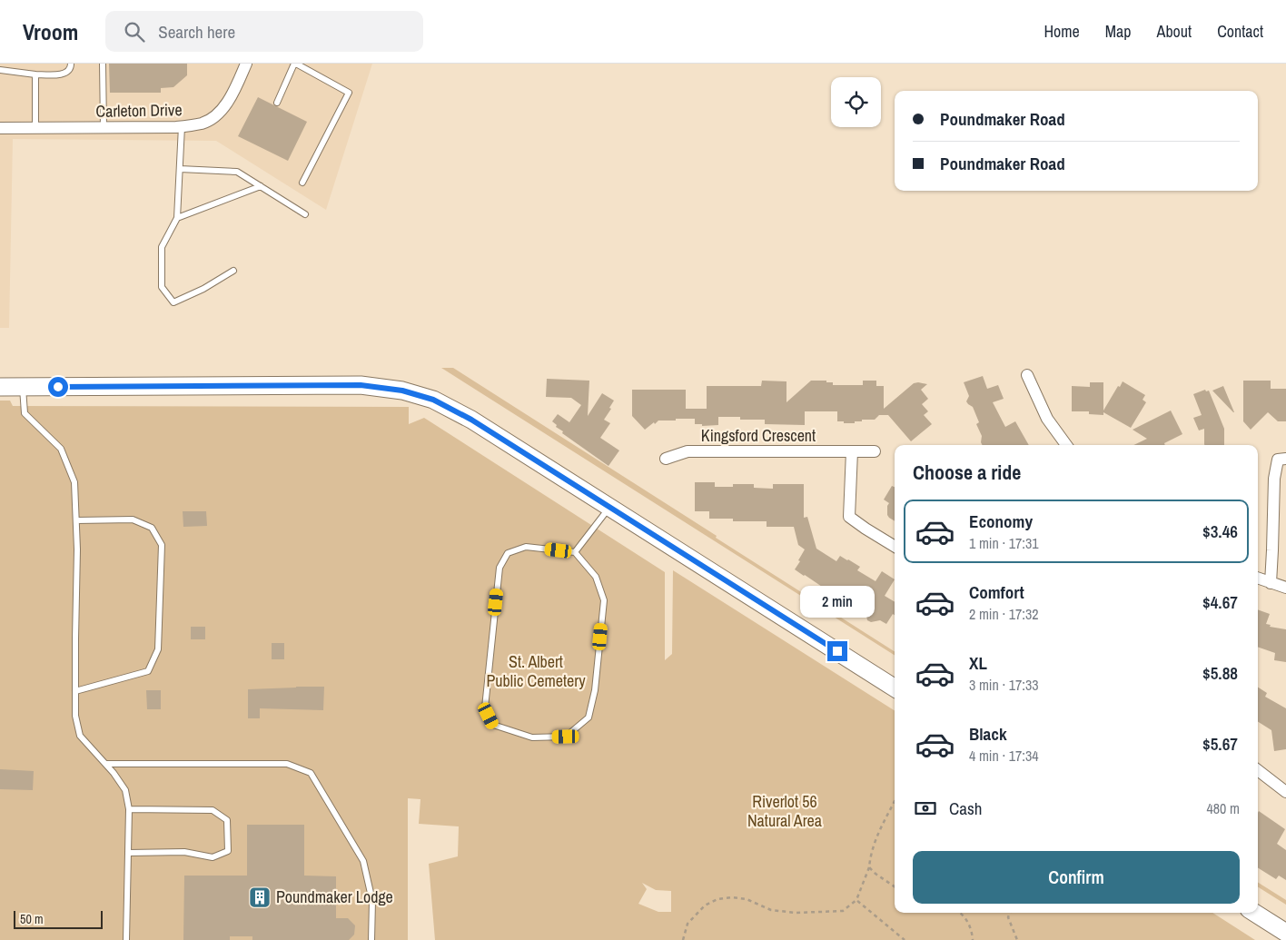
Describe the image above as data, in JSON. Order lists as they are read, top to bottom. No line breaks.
{"streets":{"street":["Carleton Drive","Kingsford Crescent"]},"parks":["St. Albert Public Cemetery","Riverlot 56 Natural Area"],"places":{"building":["Poundmaker Lodge"]},"scale_bar":"50 m","page":{"header":"Vroom","search":"Search here","nav":["Home","Map","About","Contact"],"banner":["Poundmaker Road","Poundmaker Road"],"heading":"Choose a ride","list":[{"name":"Economy","note":"1 min · 17:31","value":"$3.46"},{"name":"Comfort","note":"2 min · 17:32","value":"$4.67"},{"name":"XL","note":"3 min · 17:33","value":"$5.88"},{"name":"Black","note":"4 min · 17:34","value":"$5.67"}],"bubble":"2 min","pay":["Cash","480 m"],"buttons":"Confirm","scale":"50 m"}}
